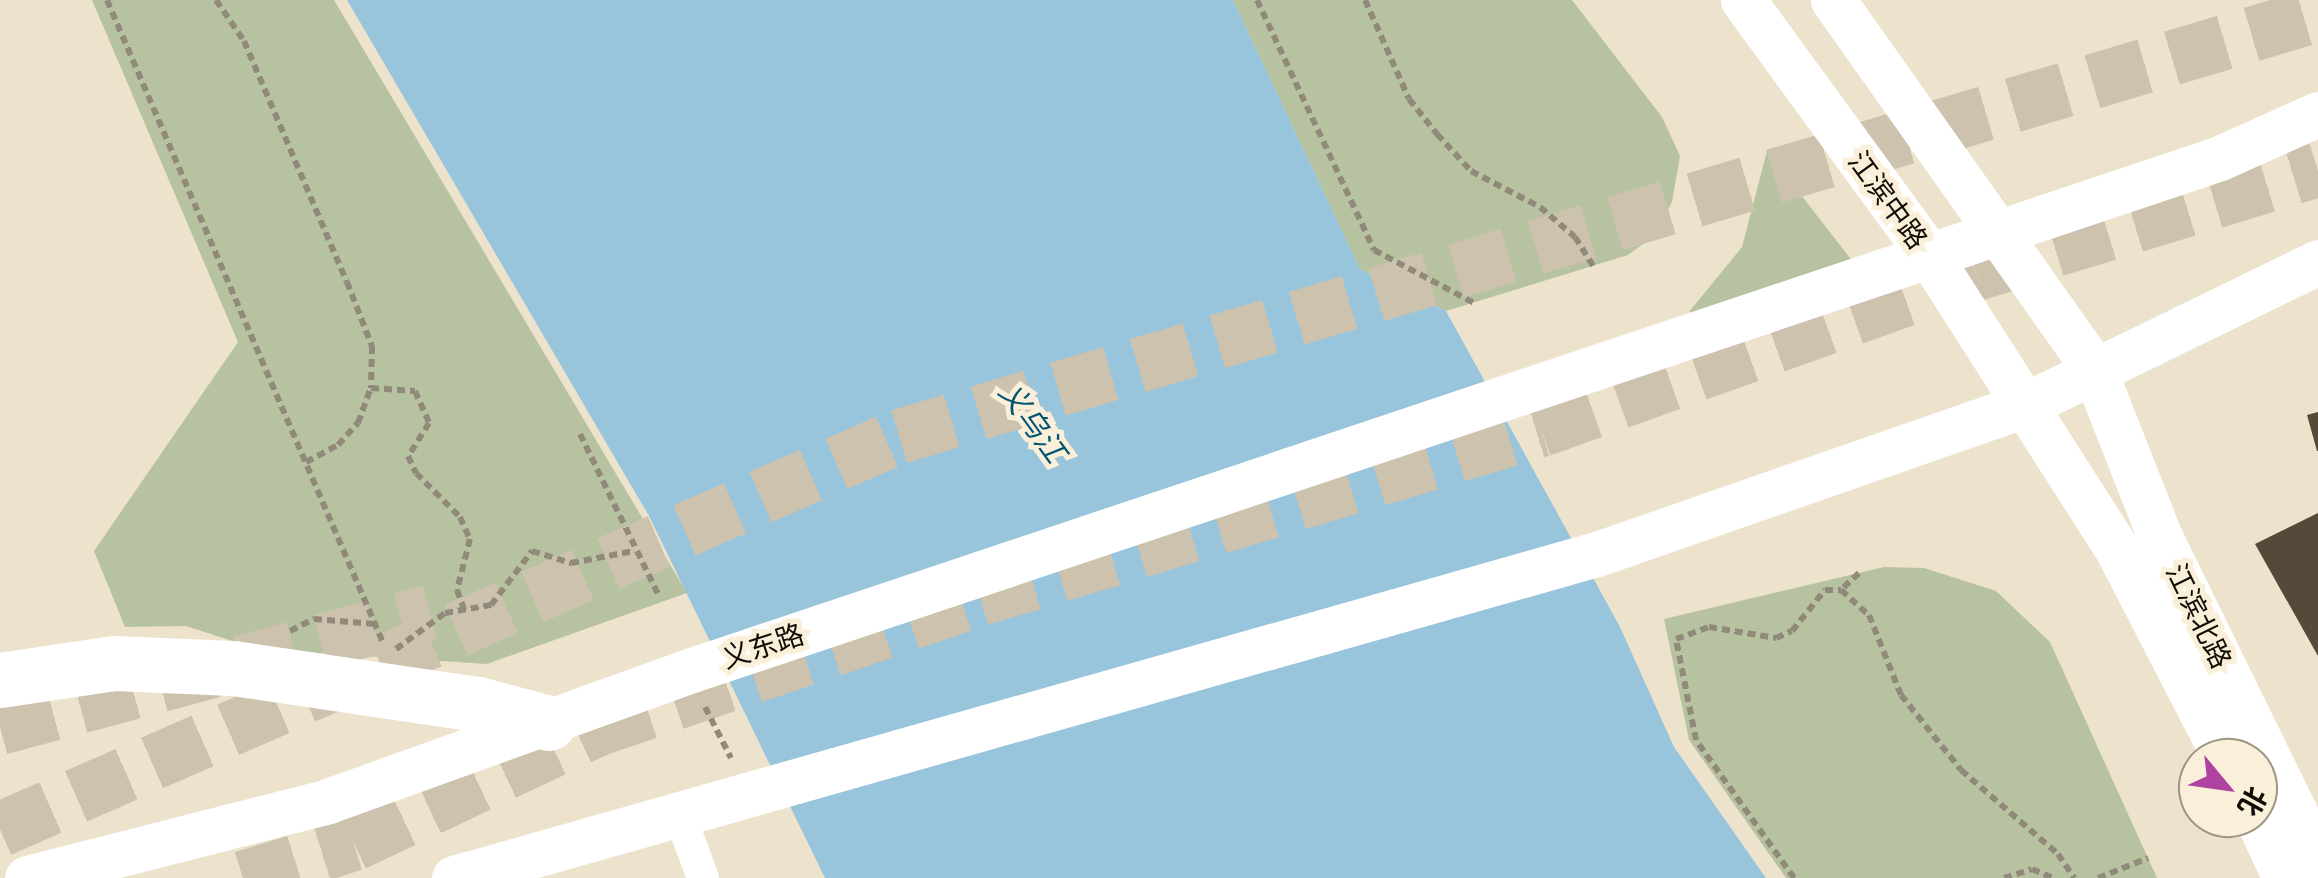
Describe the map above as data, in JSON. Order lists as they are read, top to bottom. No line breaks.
{"streets":{"main road":["江滨中路","江滨北路","义东路"]},"crossings":[["江滨中路","江滨北路"],["江滨中路","义东路"]],"water":["义乌江"],"north":"bottom right"}
